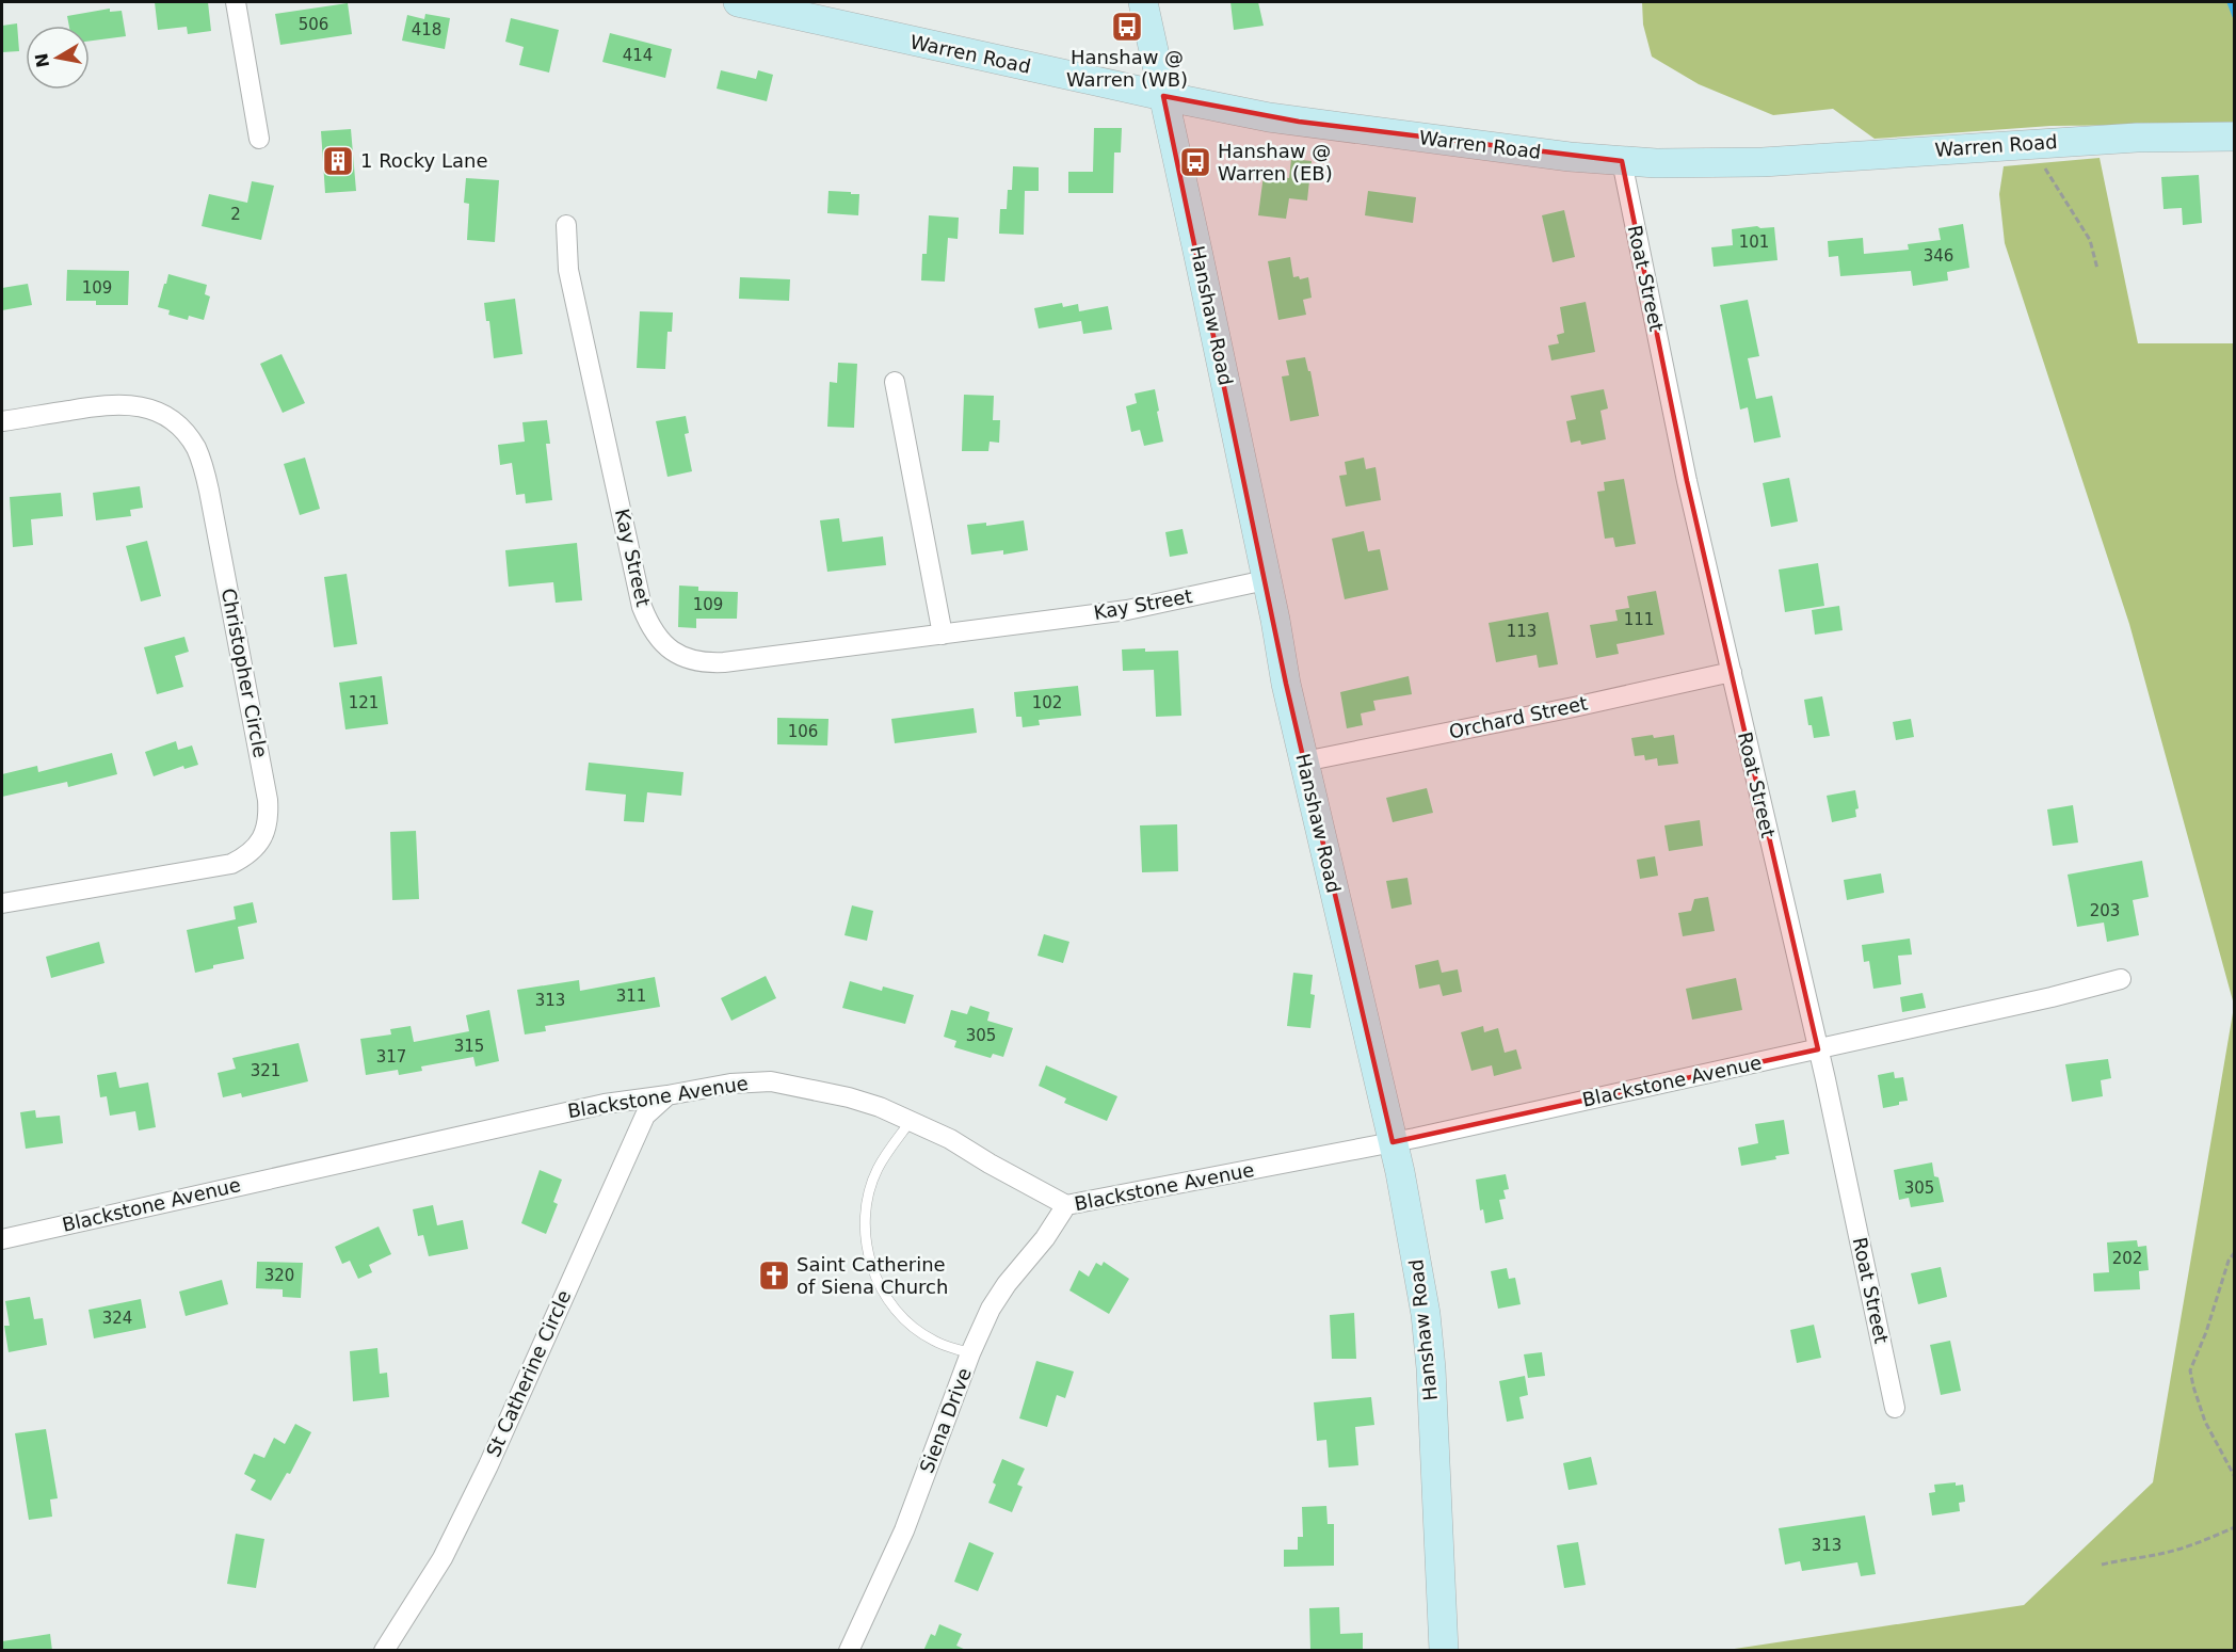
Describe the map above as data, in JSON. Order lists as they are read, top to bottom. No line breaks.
{"streets":{"street":["Warren Road","Roat Street","Hanshaw Road","Kay Street","Christopher Circle","Orchard Street","Blackstone Avenue","St Catherine Circle","Siena Drive"]},"crossings":[["Warren Road","Roat Street"],["Warren Road","Hanshaw Road"],["Roat Street","Orchard Street"],["Roat Street","Blackstone Avenue"],["Hanshaw Road","Kay Street"],["Hanshaw Road","Orchard Street"],["Hanshaw Road","Blackstone Avenue"],["Blackstone Avenue","St Catherine Circle"],["Blackstone Avenue","Siena Drive"]],"places":{"bus stop":["Hanshaw @ Warren (WB)","Hanshaw @ Warren (EB)"],"building":["1 Rocky Lane"],"church":["Saint Catherine of Siena Church"]},"house_numbers":["506","418","414","2","101","346","109","109","111","113","121","102","106","203","311","313","305","315","317","321","305","202","320","324","313"],"north":"left"}
